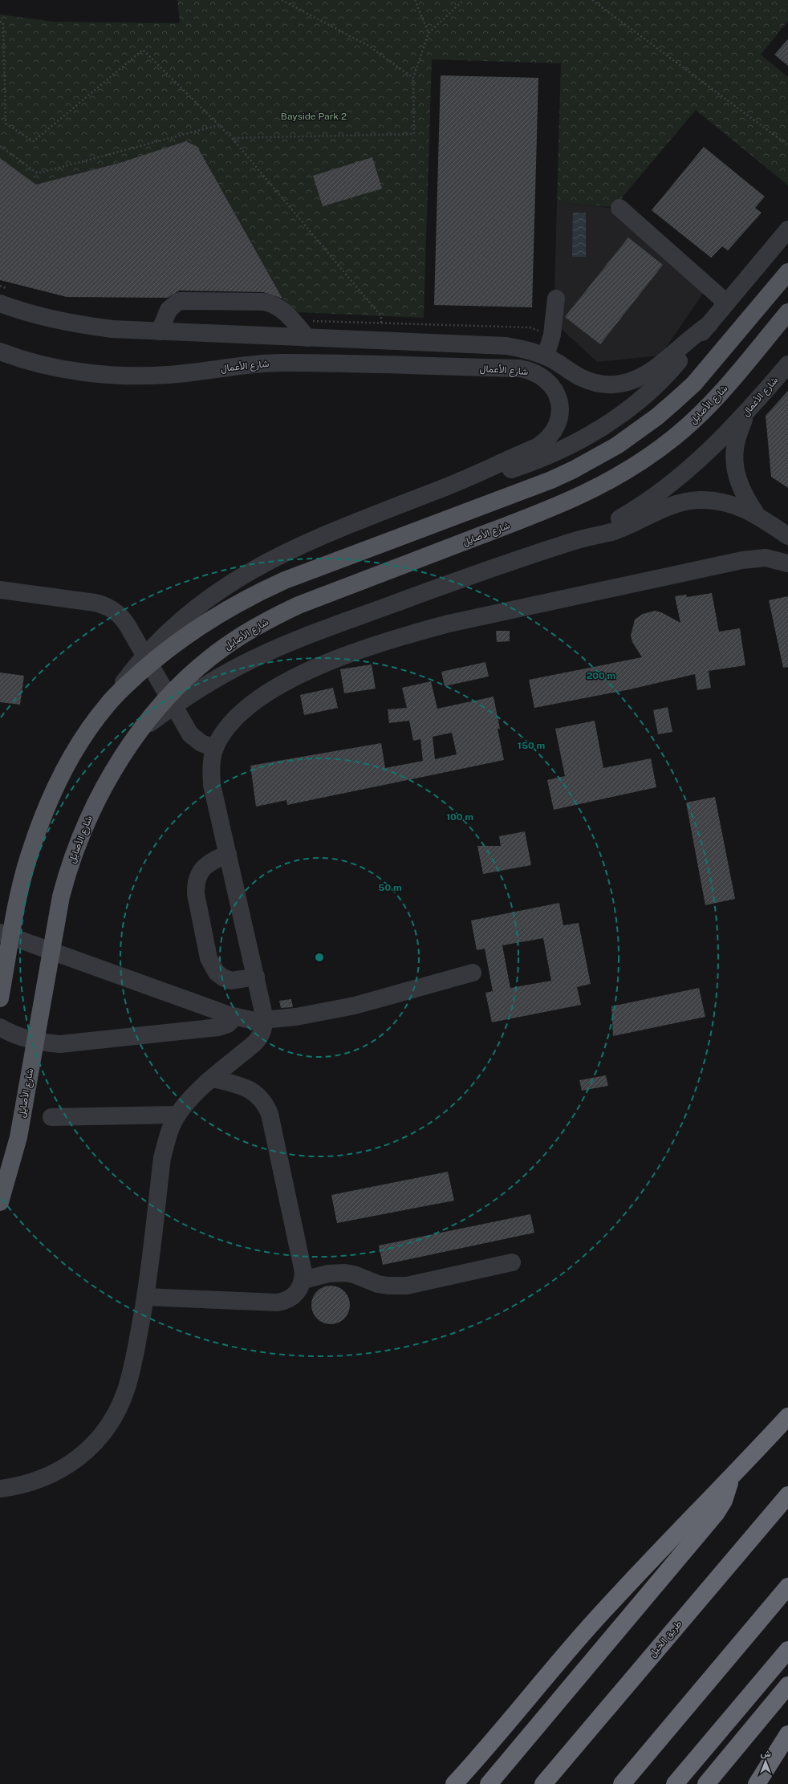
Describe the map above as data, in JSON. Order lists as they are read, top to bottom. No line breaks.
{"streets":{"highway":["طريق الخيل"],"main road":["شارع الأصايل"],"street":["شارع الأعمال"]},"parks":["Bayside Park 2"],"north":"top","rings":["200 m","150 m","100 m","50 m"]}
